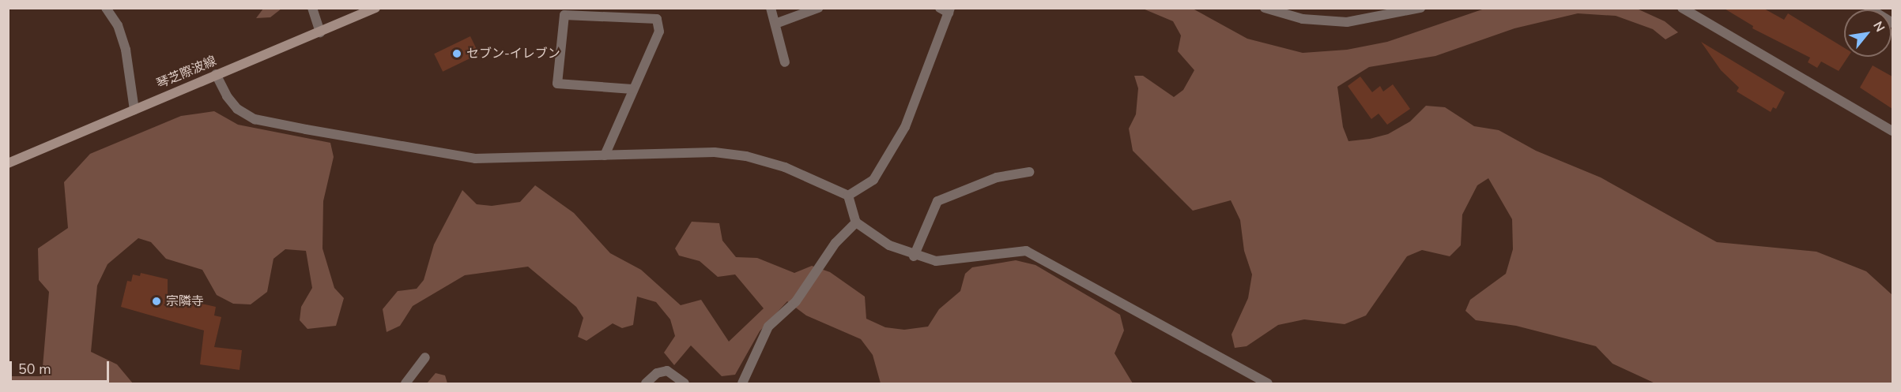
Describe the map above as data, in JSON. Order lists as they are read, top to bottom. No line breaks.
{"streets":{"main road":["琴芝際波線"]},"places":["セブン-イレブン","宗隣寺"],"scale_bar":"50 m","north":"top right"}
